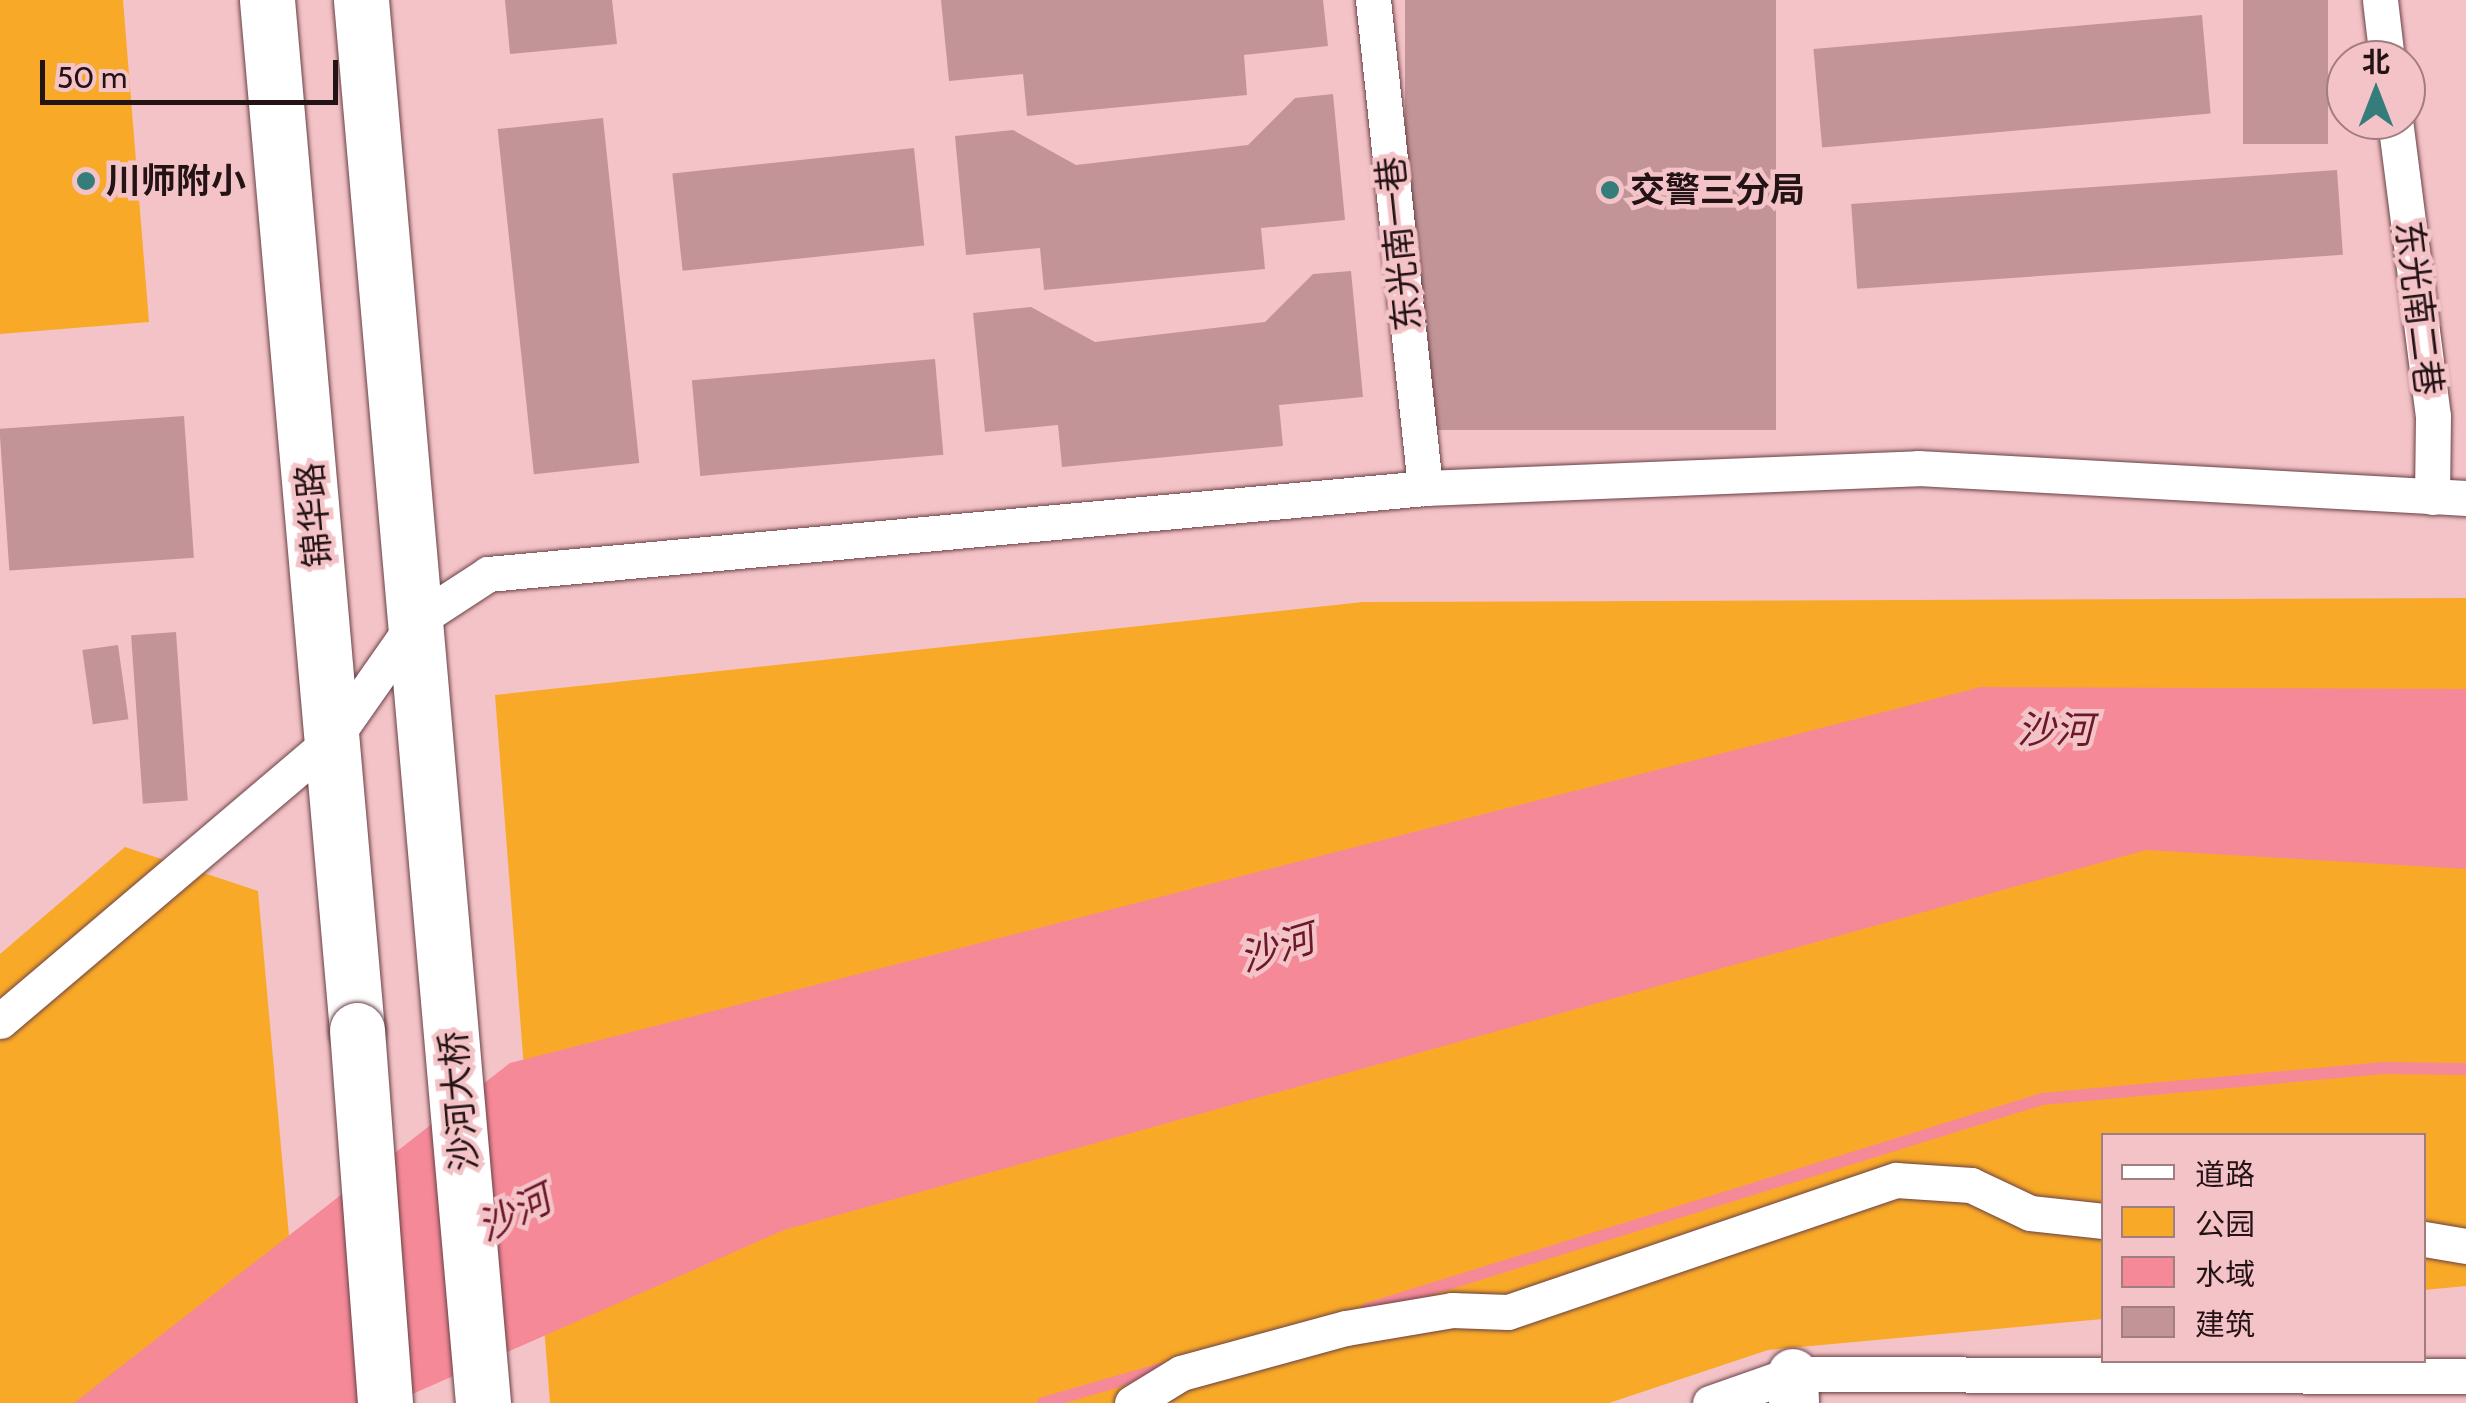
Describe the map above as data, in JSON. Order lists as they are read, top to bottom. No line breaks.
{"streets":{"main road":["锦华路","沙河大桥"],"street":["东光南一巷","东光南二巷"]},"water":["沙河"],"places":["川师附小","交警三分局"],"legend":["道路","公园","水域","建筑"],"scale_bar":"50 m","north":"top"}
